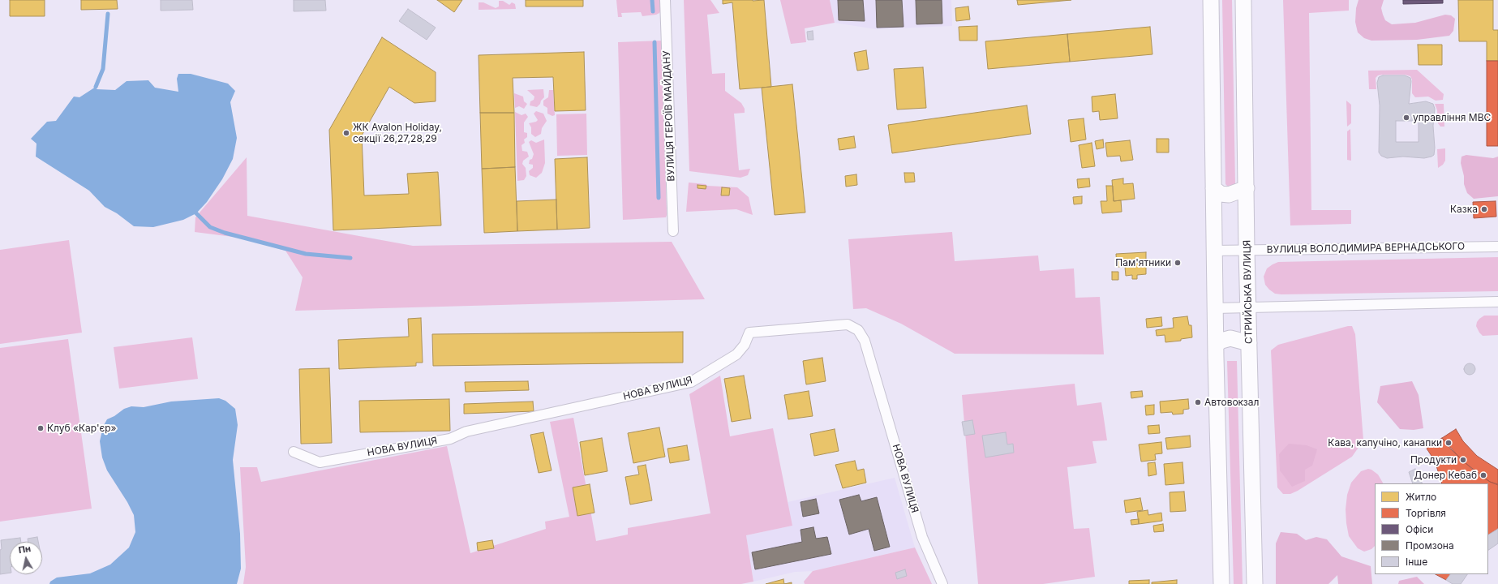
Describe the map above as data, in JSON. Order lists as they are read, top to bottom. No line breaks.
{"streets":{"main road":["СТРИЙСЬКА ВУЛИЦЯ"],"street":["ВУЛИЦЯ ГЕРОЇВ МАЙДАНУ","ВУЛИЦЯ ВОЛОДИМИРА ВЕРНАДСЬКОГО","НОВА ВУЛИЦЯ"]},"crossings":[["ВУЛИЦЯ ВОЛОДИМИРА ВЕРНАДСЬКОГО","СТРИЙСЬКА ВУЛИЦЯ"]],"places":["управління МВС","ЖК Avalon Holiday, секції 26,27,28,29","Казка","Пам'ятники","Автовокзал","Клуб «Кар'єр»","Кава, капучіно, канапки","Продукти","Донер Кебаб"],"legend":["Житло","Торгівля","Офіси","Промзона","Інше"],"north":"top"}
